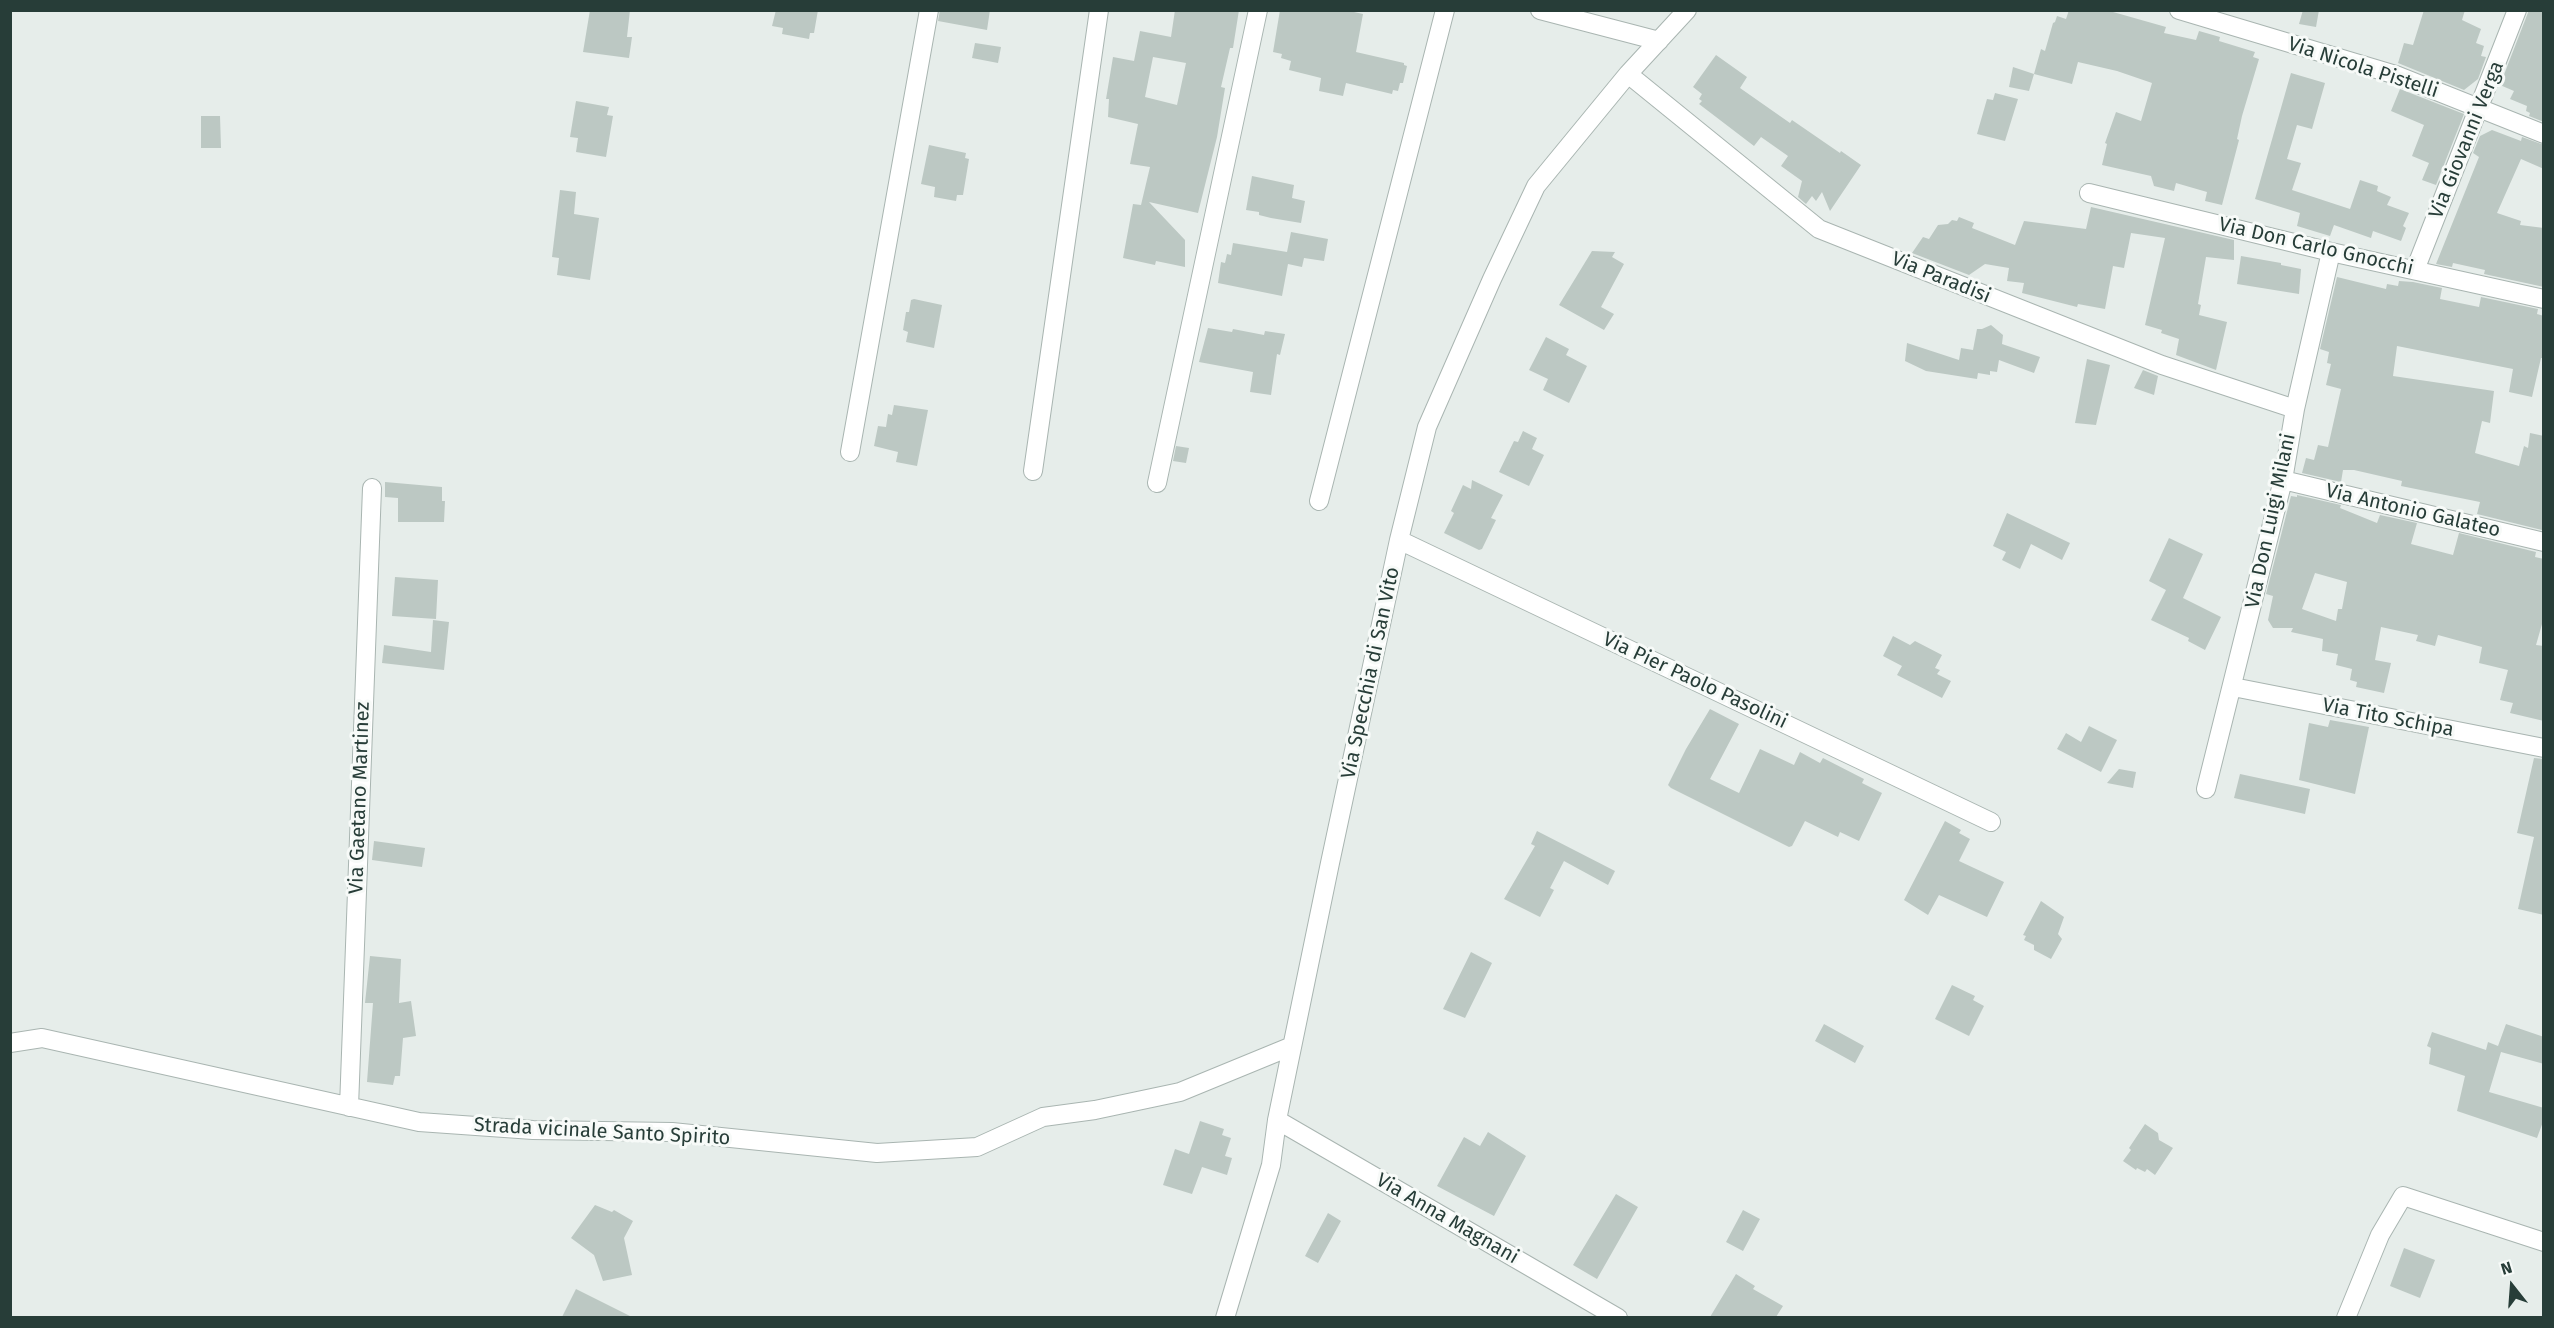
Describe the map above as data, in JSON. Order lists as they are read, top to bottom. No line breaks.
{"streets":{"street":["Via Nicola Pistelli","Via Giovanni Verga","Via Don Carlo Gnocchi","Via Paradisi","Via Antonio Galateo","Via Don Luigi Milani","Via Specchia di San Vito","Via Pier Paolo Pasolini","Via Tito Schipa","Via Gaetano Martinez","Strada vicinale Santo Spirito","Via Anna Magnani"]},"crossings":[["Via Nicola Pistelli","Via Giovanni Verga"],["Via Giovanni Verga","Via Don Carlo Gnocchi"],["Via Don Carlo Gnocchi","Via Don Luigi Milani"],["Via Paradisi","Via Don Luigi Milani"],["Via Paradisi","Via Specchia di San Vito"],["Via Antonio Galateo","Via Don Luigi Milani"],["Via Don Luigi Milani","Via Tito Schipa"],["Via Specchia di San Vito","Via Pier Paolo Pasolini"],["Via Specchia di San Vito","Strada vicinale Santo Spirito"],["Via Specchia di San Vito","Via Anna Magnani"],["Via Gaetano Martinez","Strada vicinale Santo Spirito"]],"north":"top"}
